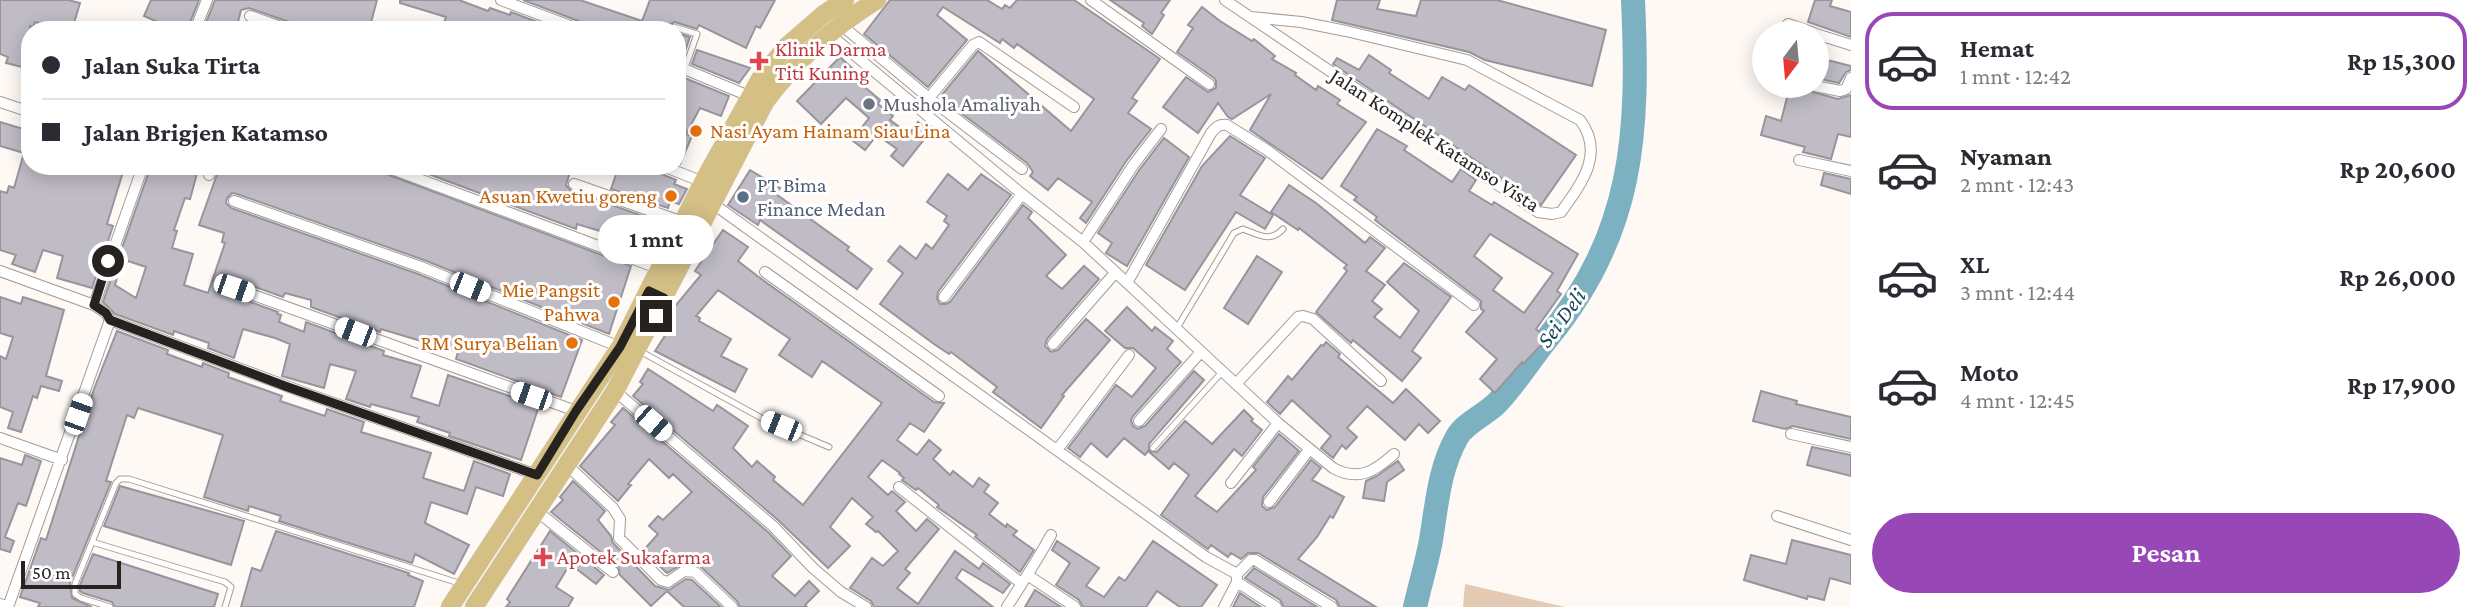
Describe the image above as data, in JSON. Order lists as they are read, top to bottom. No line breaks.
{"streets":{"street":["Jalan Komplek Katamso Vista"]},"water":["Sei Deli"],"places":{"health":["Klinik Darma Titi Kuning","Apotek Sukafarma"],"other":["Mushola Amaliyah","Nasi Ayam Hainam Siau Lina","Asuan Kwetiu goreng","PT Bima Finance Medan","Mie Pangsit Pahwa","RM Surya Belian"]},"scale_bar":"50 m","north":"bottom","page":{"list":[{"name":"Hemat","note":"1 mnt · 12:42","value":"Rp 15,300"},{"name":"Nyaman","note":"2 mnt · 12:43","value":"Rp 20,600"},{"name":"XL","note":"3 mnt · 12:44","value":"Rp 26,000"},{"name":"Moto","note":"4 mnt · 12:45","value":"Rp 17,900"}],"banner":["Jalan Suka Tirta","Jalan Brigjen Katamso"],"bubble":"1 mnt","buttons":"Pesan","scale":"50 m"}}
